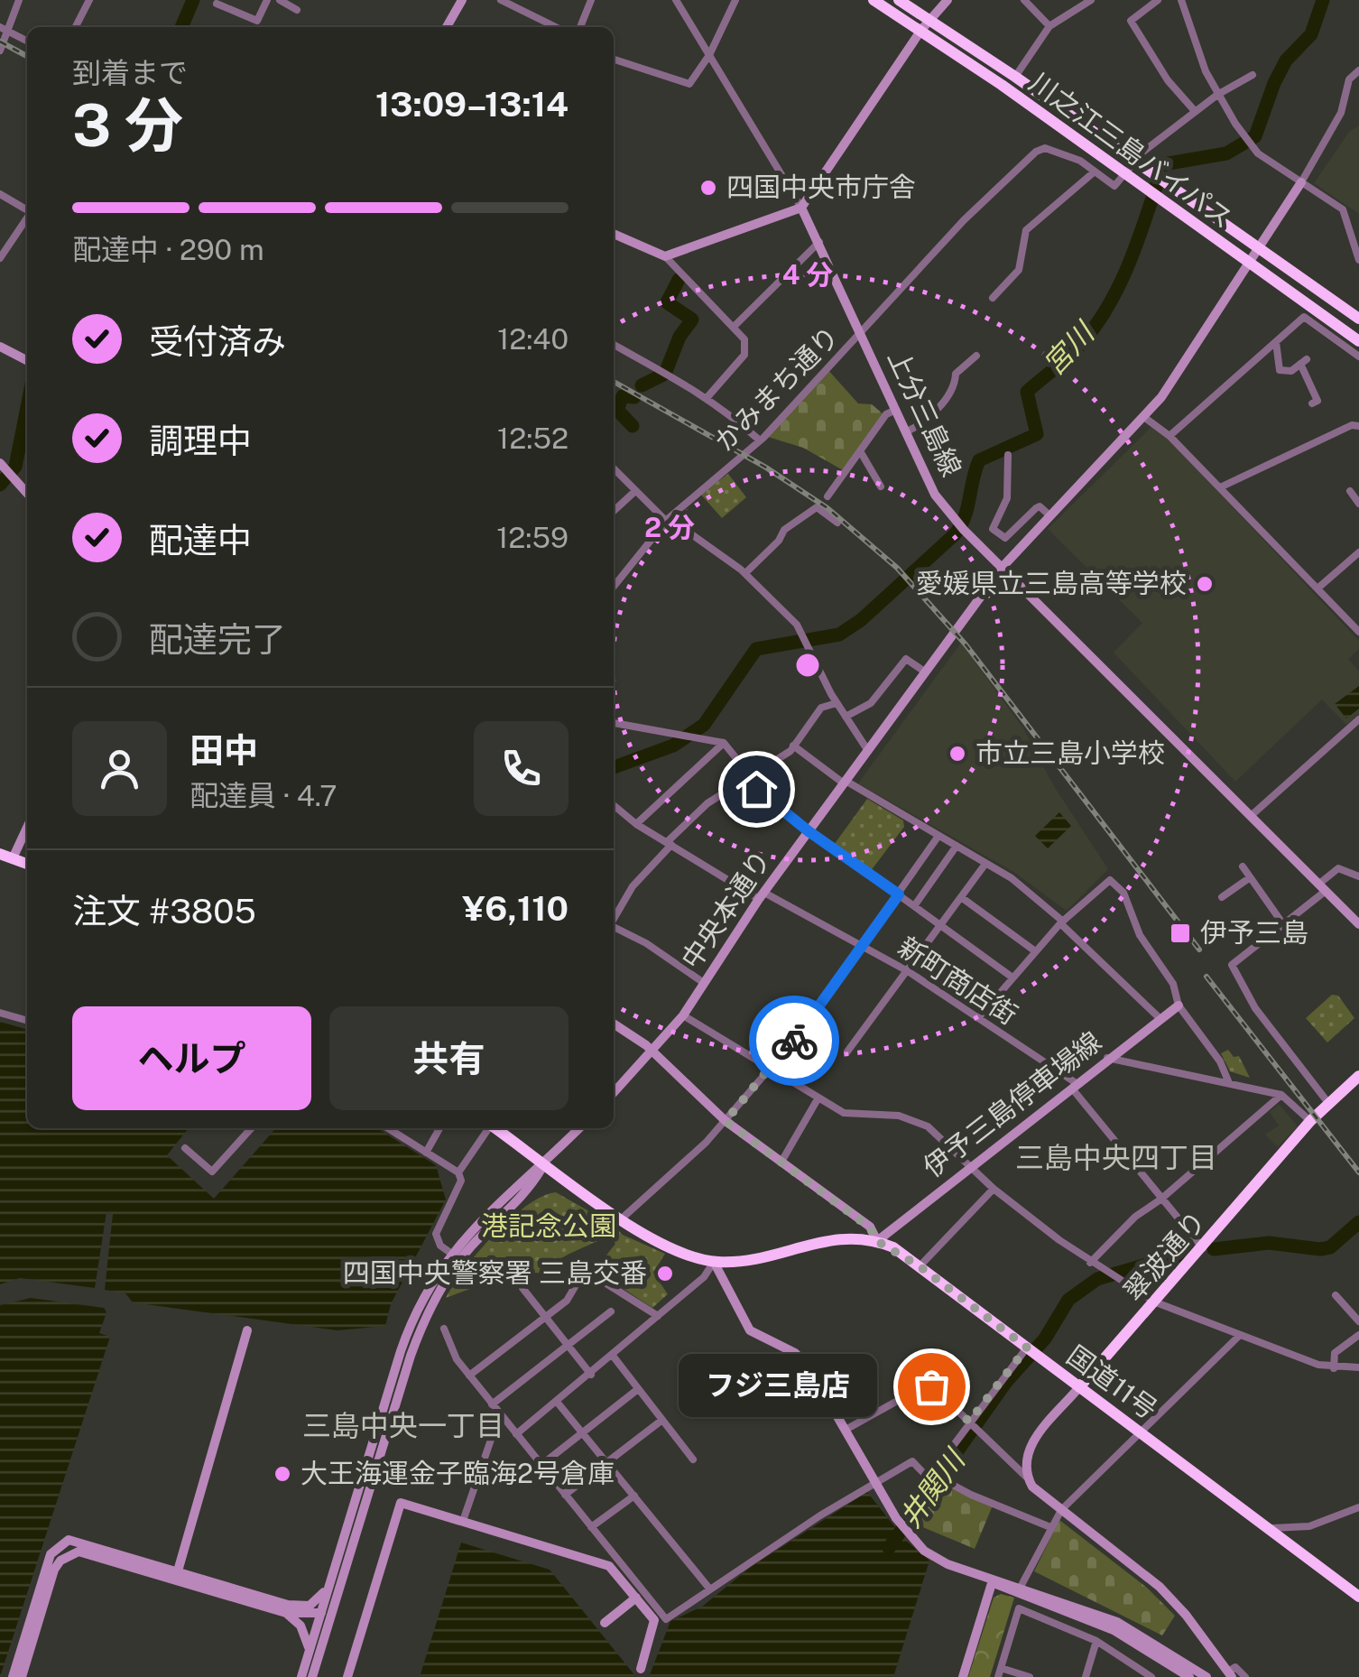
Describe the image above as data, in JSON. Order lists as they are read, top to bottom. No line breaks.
{"streets":{"highway":["川之江三島バイパス","翠波通り","国道11号"],"street":["かみまち通り","上分三島線","中央本通り","新町商店街","伊予三島停車場線"]},"crossings":[["川之江三島バイパス","中央本通り"],["かみまち通り","上分三島線"],["上分三島線","中央本通り"],["中央本通り","新町商店街"],["新町商店街","伊予三島停車場線"],["新町商店街","翠波通り"],["伊予三島停車場線","国道11号"],["翠波通り","国道11号"]],"districts":["三島中央四丁目","三島中央一丁目"],"water":["宮川","井関川"],"parks":["港記念公園"],"places":{"other":["四国中央市庁舎","愛媛県立三島高等学校","市立三島小学校","四国中央警察署 三島交番","フジ三島店","大王海運金子臨海2号倉庫"],"transit":["伊予三島"]},"page":{"heading":["3 分","到着まで","13:09–13:14"],"panel":["田中","配達員 · 4.7","注文 #3805","¥6,110"],"bar":"配達中 · 290 m","list":[["受付済み","12:40"],["調理中","12:52"],["配達中","12:59"],"配達完了"],"buttons":["ヘルプ","共有"],"bubble":"フジ三島店"},"rings":["4 分","2 分"]}
